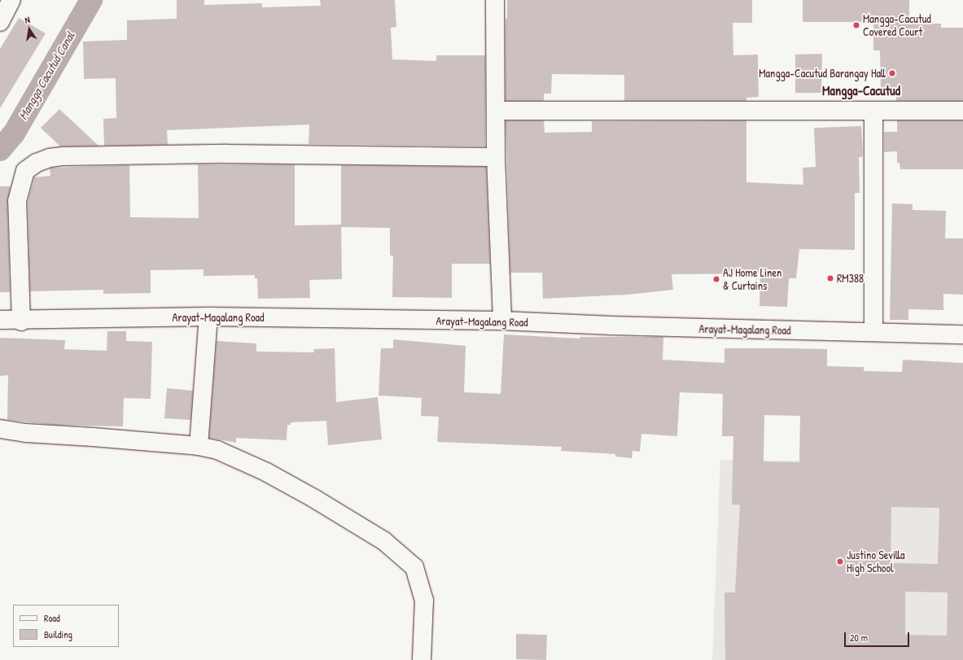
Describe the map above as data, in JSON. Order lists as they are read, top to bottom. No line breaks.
{"streets":{"street":["Arayat-Magalang Road"]},"districts":["Mangga-Cacutud"],"water":["Mangga Cacutud Canal"],"places":["Mangga-Cacutud Covered Court","Mangga-Cacutud Barangay Hall","RM388","AJ Home Linen & Curtains","Justino Sevilla High School"],"legend":["Road","Building"],"scale_bar":"20 m","north":"top"}
